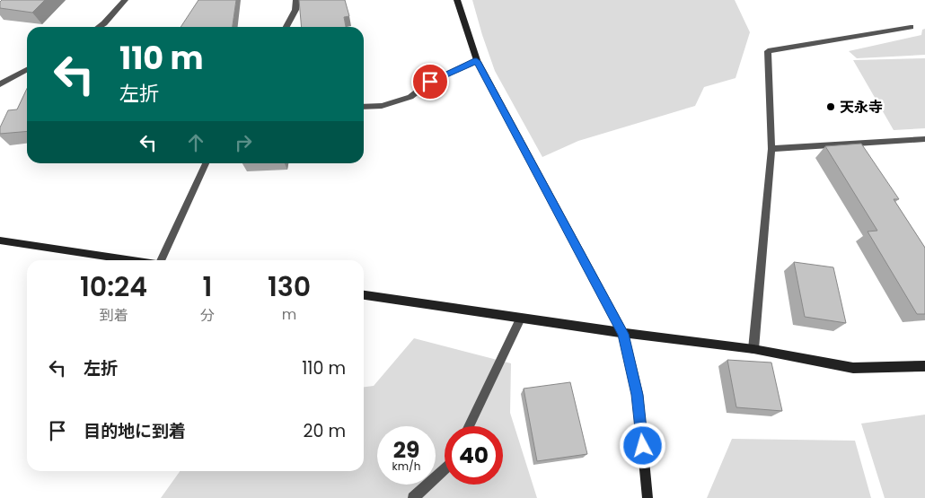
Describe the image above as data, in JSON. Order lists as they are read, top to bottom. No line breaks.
{"places":["天永寺"],"page":{"turn":["110 m","左折"],"eta":["10:24","到着","1","分","130","m"],"list":[{"name":"左折","value":"110 m"},{"name":"目的地に到着","value":"20 m"}],"speed":"29 km/h","limit":"40"}}
